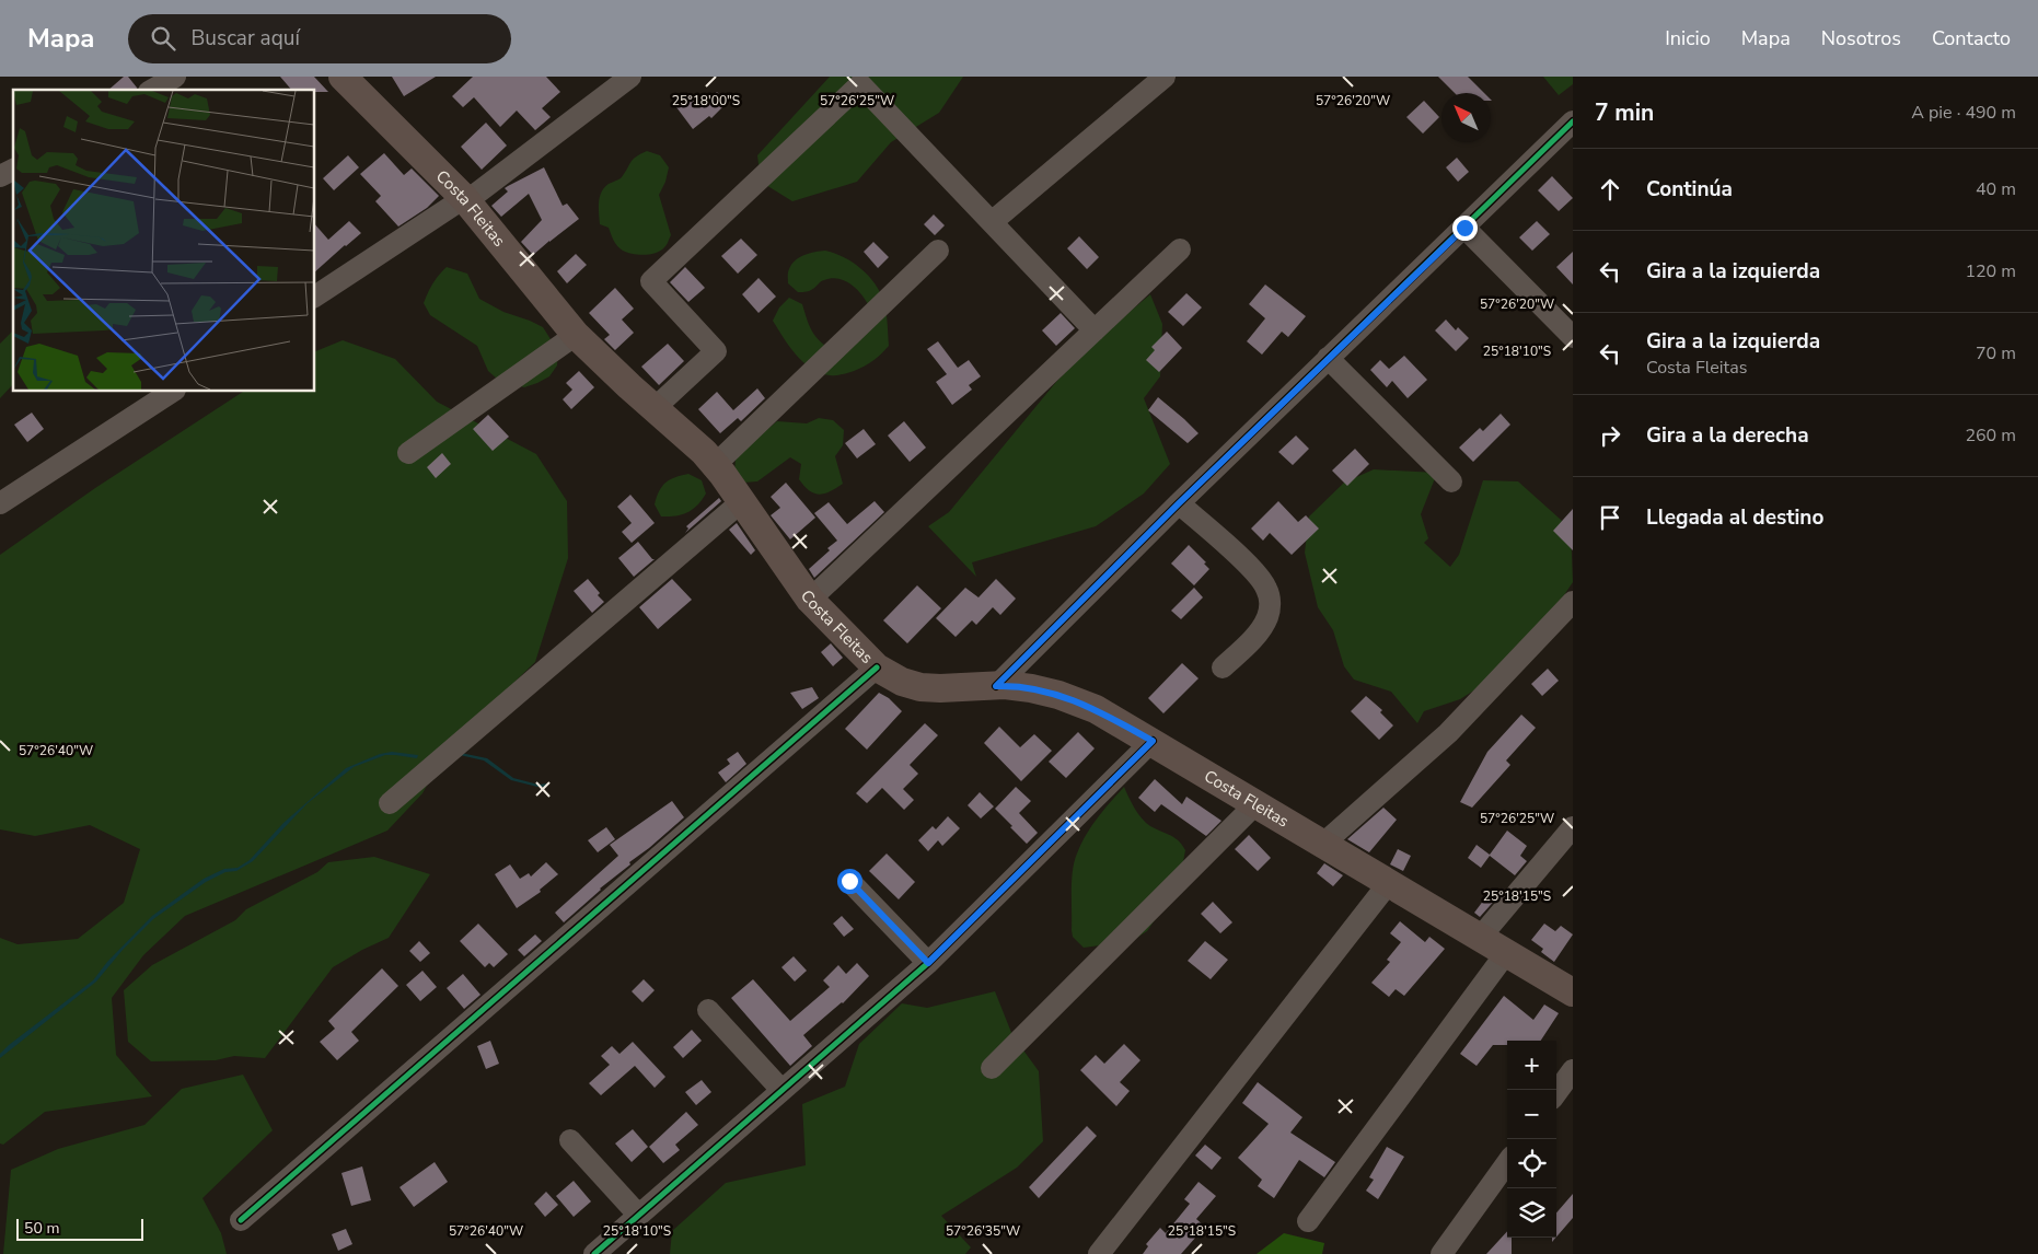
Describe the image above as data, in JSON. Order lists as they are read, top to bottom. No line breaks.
{"streets":{"main road":["Costa Fleitas"]},"scale_bar":"50 m","north":"top left","page":{"header":"Mapa","search":"Buscar aquí","nav":["Inicio","Mapa","Nosotros","Contacto"],"heading":["7 min","A pie · 490 m"],"list":[["Continúa","40 m"],["Gira a la izquierda","120 m"],["Gira a la izquierda","Costa Fleitas","70 m"],["Gira a la derecha","260 m"],"Llegada al destino"],"map_buttons":["+","−"],"scale":"50 m"},"coordinates":["25°18'00\"S","57°26'25\"W","57°26'20\"W","25°18'10\"S","57°26'40\"W","25°18'15\"S","57°26'35\"W"]}
